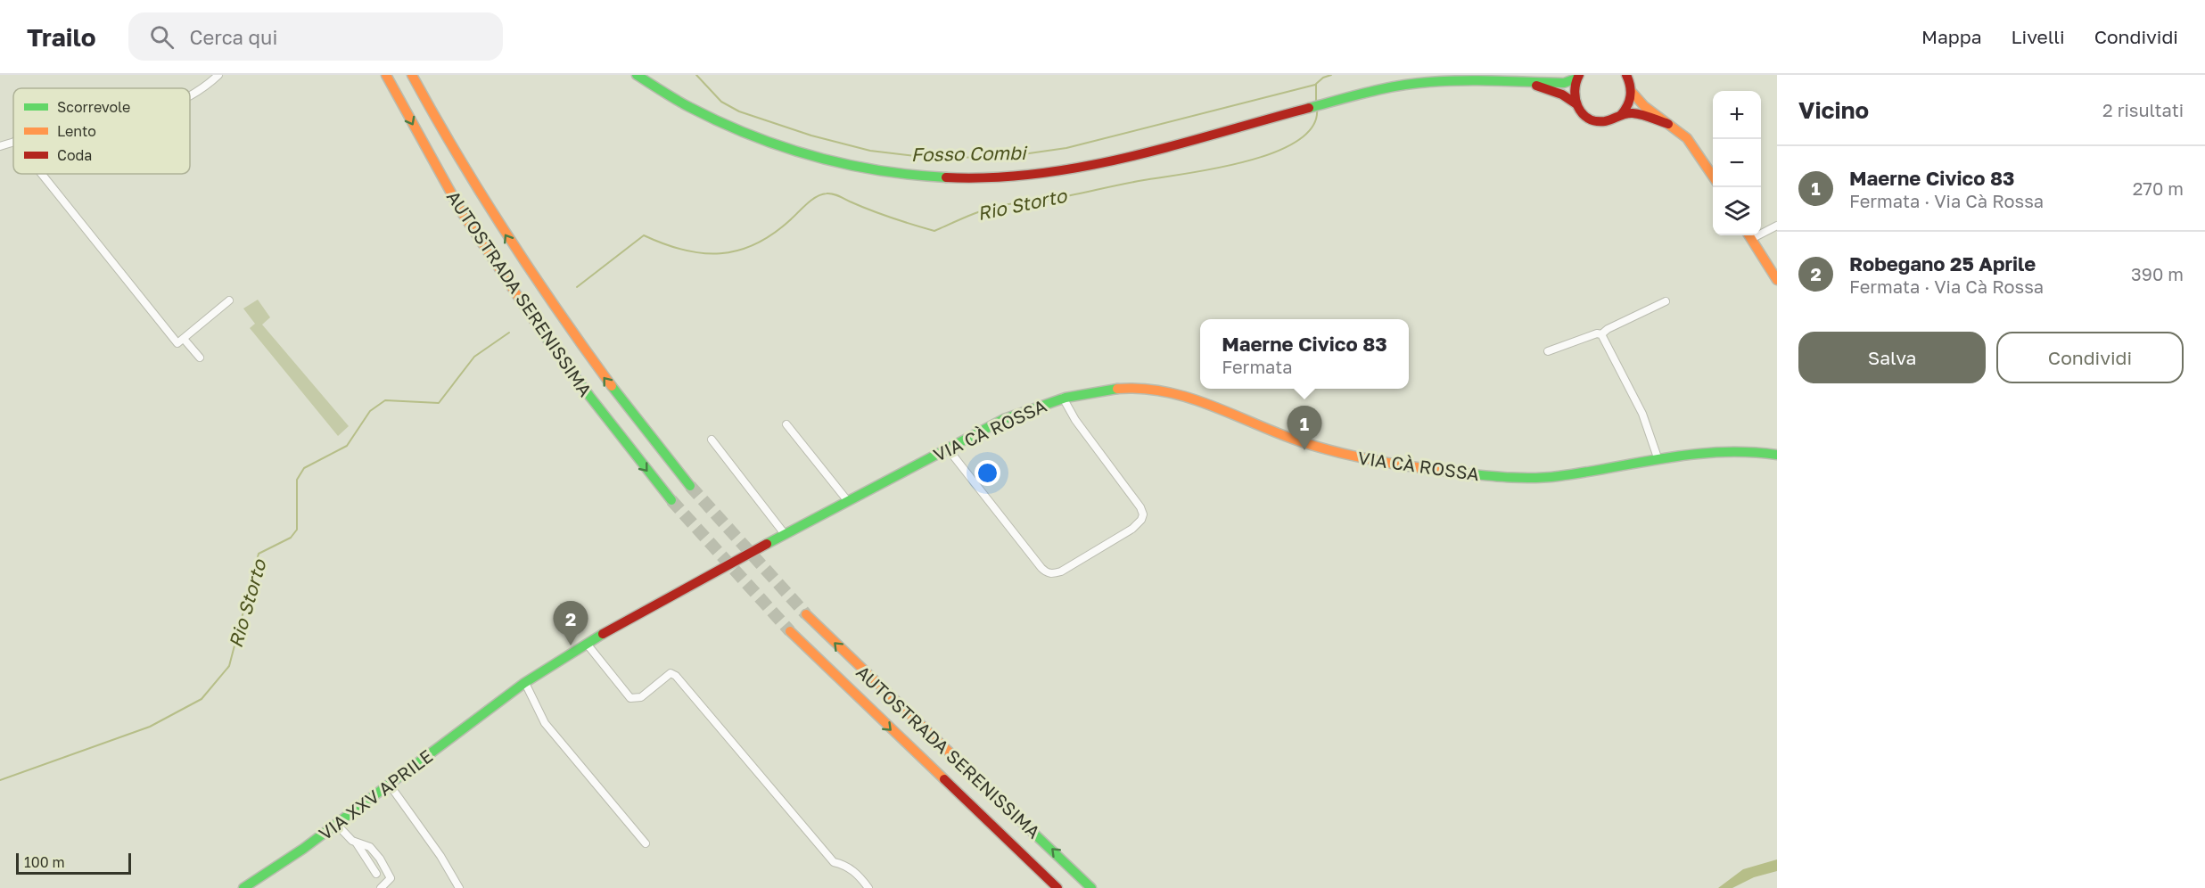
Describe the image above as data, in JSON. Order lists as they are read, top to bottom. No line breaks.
{"streets":{"main road":["AUTOSTRADA SERENISSIMA","VIA CÀ ROSSA","VIA XXV APRILE"]},"crossings":[["VIA CÀ ROSSA","VIA XXV APRILE"]],"water":["Fosso Combi","Rio Storto"],"legend":["Scorrevole","Lento","Coda"],"scale_bar":"100 m","page":{"header":"Trailo","search":"Cerca qui","nav":["Mappa","Livelli","Condividi"],"heading":["Vicino","2 risultati"],"map_buttons":["+","−"],"list":[{"mark":"1","name":"Maerne Civico 83","note":"Fermata · Via Cà Rossa","value":"270 m"},{"mark":"2","name":"Robegano 25 Aprile","note":"Fermata · Via Cà Rossa","value":"390 m"}],"buttons":["Salva","Condividi"],"popup":["Maerne Civico 83","Fermata"],"pins":["1","2"],"scale":"100 m"}}
